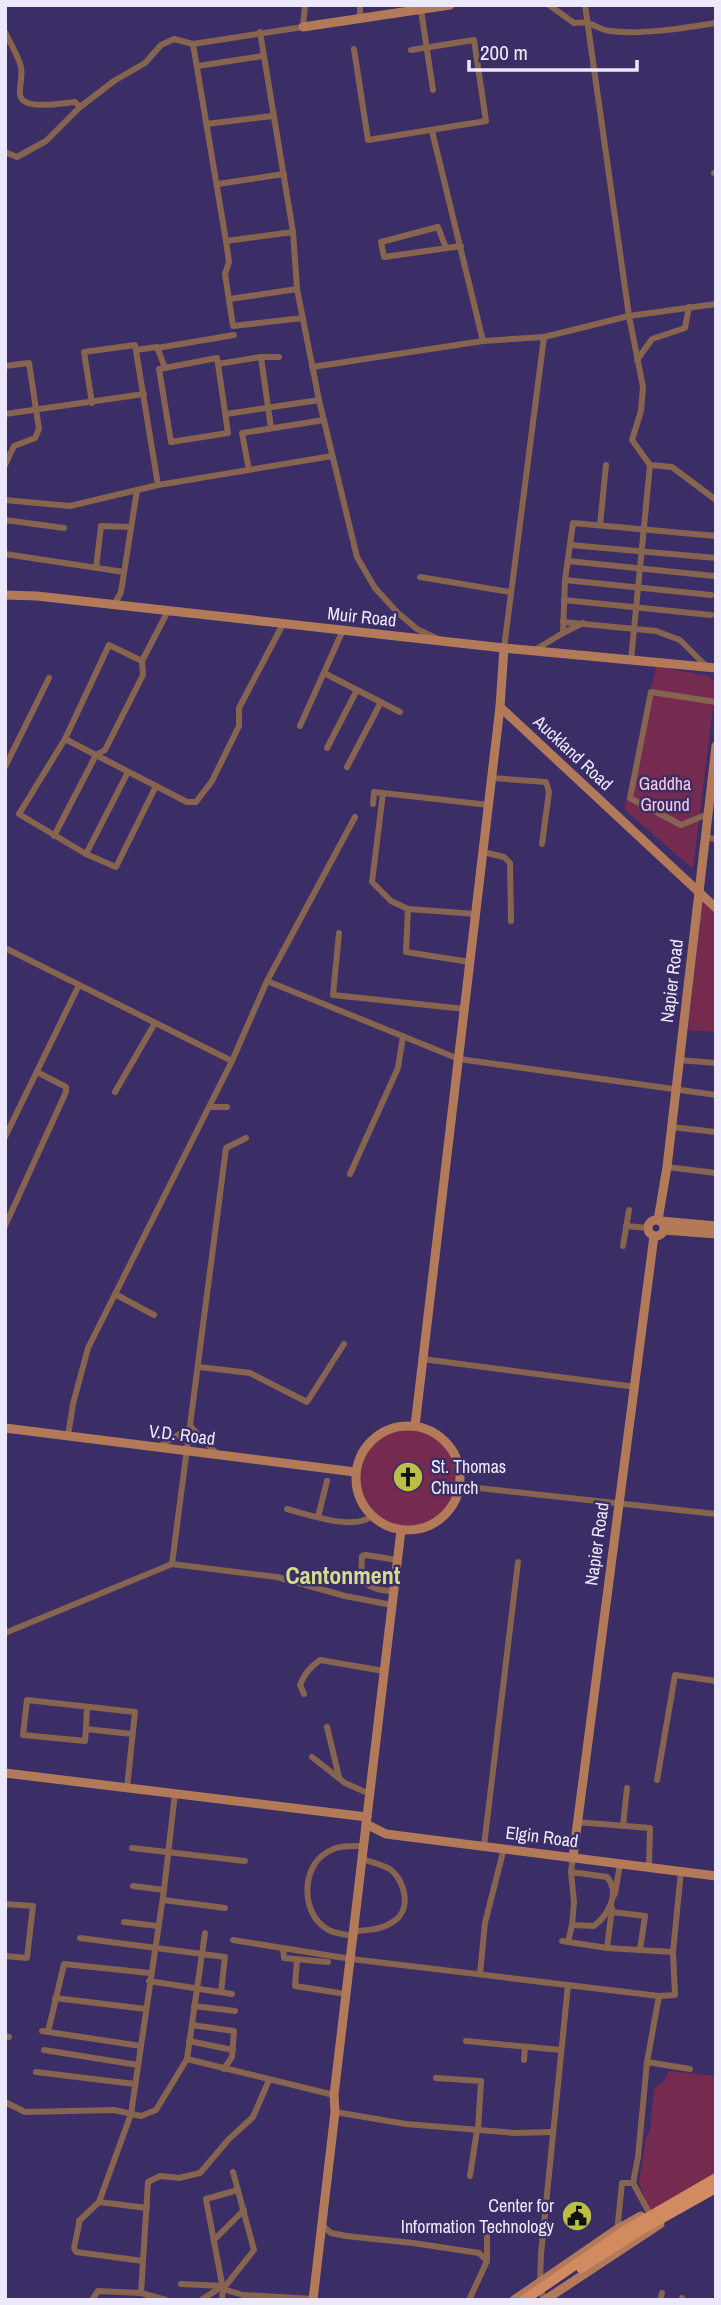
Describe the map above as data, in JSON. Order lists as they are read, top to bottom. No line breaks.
{"streets":{"street":["Muir Road","Auckland Road","Napier Road","V.D. Road","Elgin Road"]},"crossings":[["Auckland Road","Napier Road"],["Napier Road","Elgin Road"]],"districts":["Cantonment"],"parks":["Gaddha Ground"],"places":{"church":["St. Thomas Church"],"public building":["Center for Information Technology"]},"scale_bar":"200 m"}
